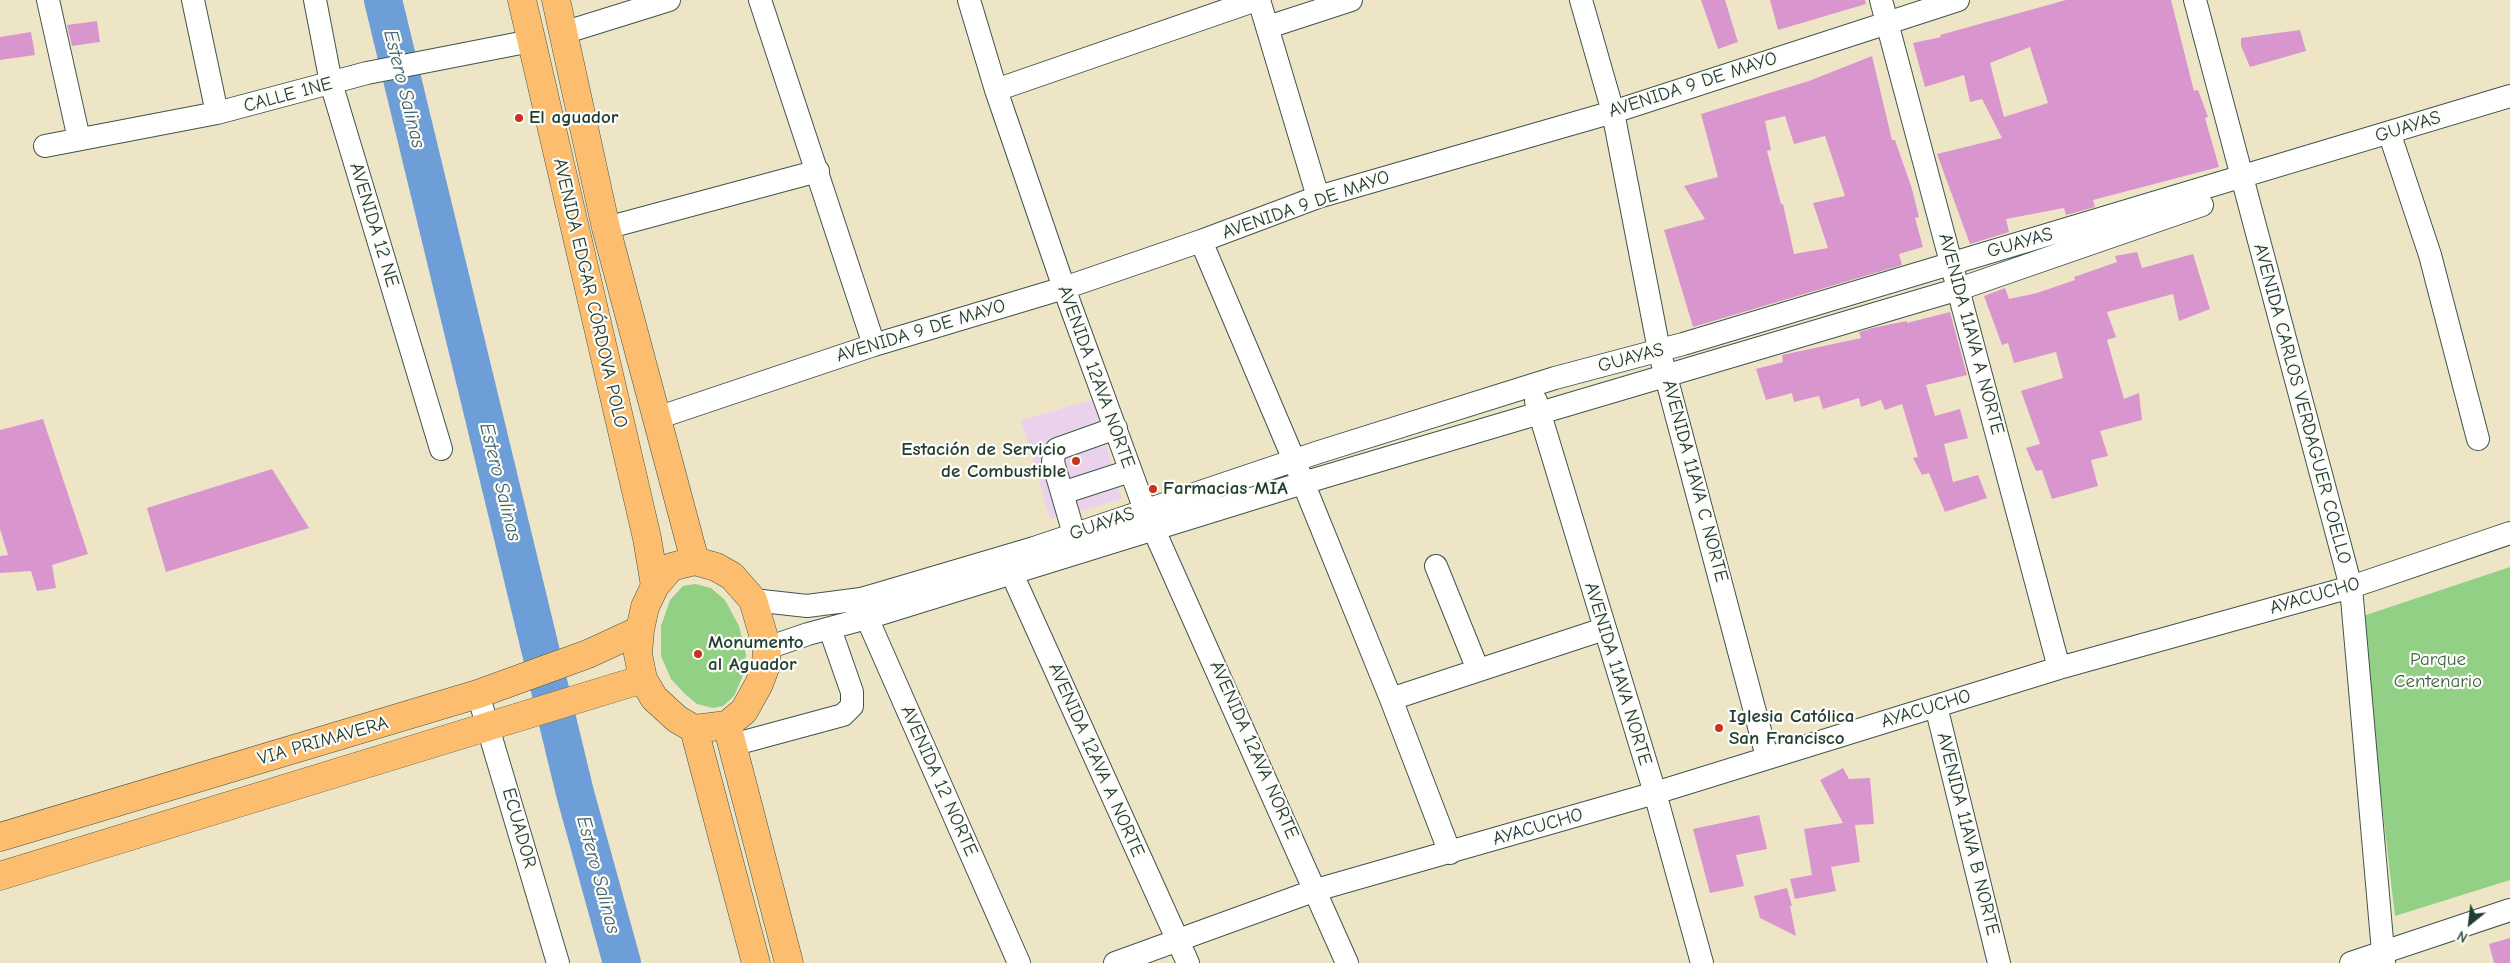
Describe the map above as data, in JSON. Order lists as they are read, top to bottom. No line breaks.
{"streets":{"main road":["AVENIDA EDGAR CÓRDOVA POLO","VIA PRIMAVERA"],"street":["AVENIDA 9 DE MAYO","CALLE 1NE","GUAYAS","AVENIDA 12 NE","AVENIDA 11AVA A NORTE","AVENIDA 12AVA NORTE","AVENIDA CARLOS VERDAGUER COELLO","AVENIDA 11AVA C NORTE","AYACUCHO","AVENIDA 11AVA NORTE","AVENIDA 12AVA A NORTE","AVENIDA 12 NORTE","ECUADOR","AVENIDA 11AVA B NORTE"]},"crossings":[["AVENIDA 9 DE MAYO","AVENIDA EDGAR CÓRDOVA POLO"],["AVENIDA 9 DE MAYO","AVENIDA 11AVA A NORTE"],["AVENIDA 9 DE MAYO","AVENIDA 12AVA NORTE"],["AVENIDA 9 DE MAYO","AVENIDA 11AVA C NORTE"],["CALLE 1NE","AVENIDA 12 NE"],["CALLE 1NE","AVENIDA EDGAR CÓRDOVA POLO"],["GUAYAS","AVENIDA EDGAR CÓRDOVA POLO"],["GUAYAS","AVENIDA 11AVA A NORTE"],["GUAYAS","AVENIDA 12AVA NORTE"],["GUAYAS","AVENIDA CARLOS VERDAGUER COELLO"],["GUAYAS","AVENIDA 11AVA C NORTE"],["GUAYAS","AVENIDA 11AVA NORTE"],["GUAYAS","VIA PRIMAVERA"],["GUAYAS","AVENIDA 12AVA A NORTE"],["GUAYAS","AVENIDA 12 NORTE"],["AVENIDA EDGAR CÓRDOVA POLO","VIA PRIMAVERA"],["AVENIDA 11AVA A NORTE","AYACUCHO"],["AVENIDA 12AVA NORTE","AYACUCHO"],["AVENIDA CARLOS VERDAGUER COELLO","AYACUCHO"],["AVENIDA 11AVA C NORTE","AYACUCHO"],["AYACUCHO","AVENIDA 11AVA NORTE"],["AYACUCHO","AVENIDA 12AVA A NORTE"],["AYACUCHO","AVENIDA 11AVA B NORTE"],["VIA PRIMAVERA","ECUADOR"]],"water":["Estero Salinas"],"parks":["Parque Centenario"],"places":["El aguador","Estación de Servicio de Combustible","Farmacias MIA","Monumento al Aguador","Iglesia Católica San Francisco"],"north":"bottom left"}
